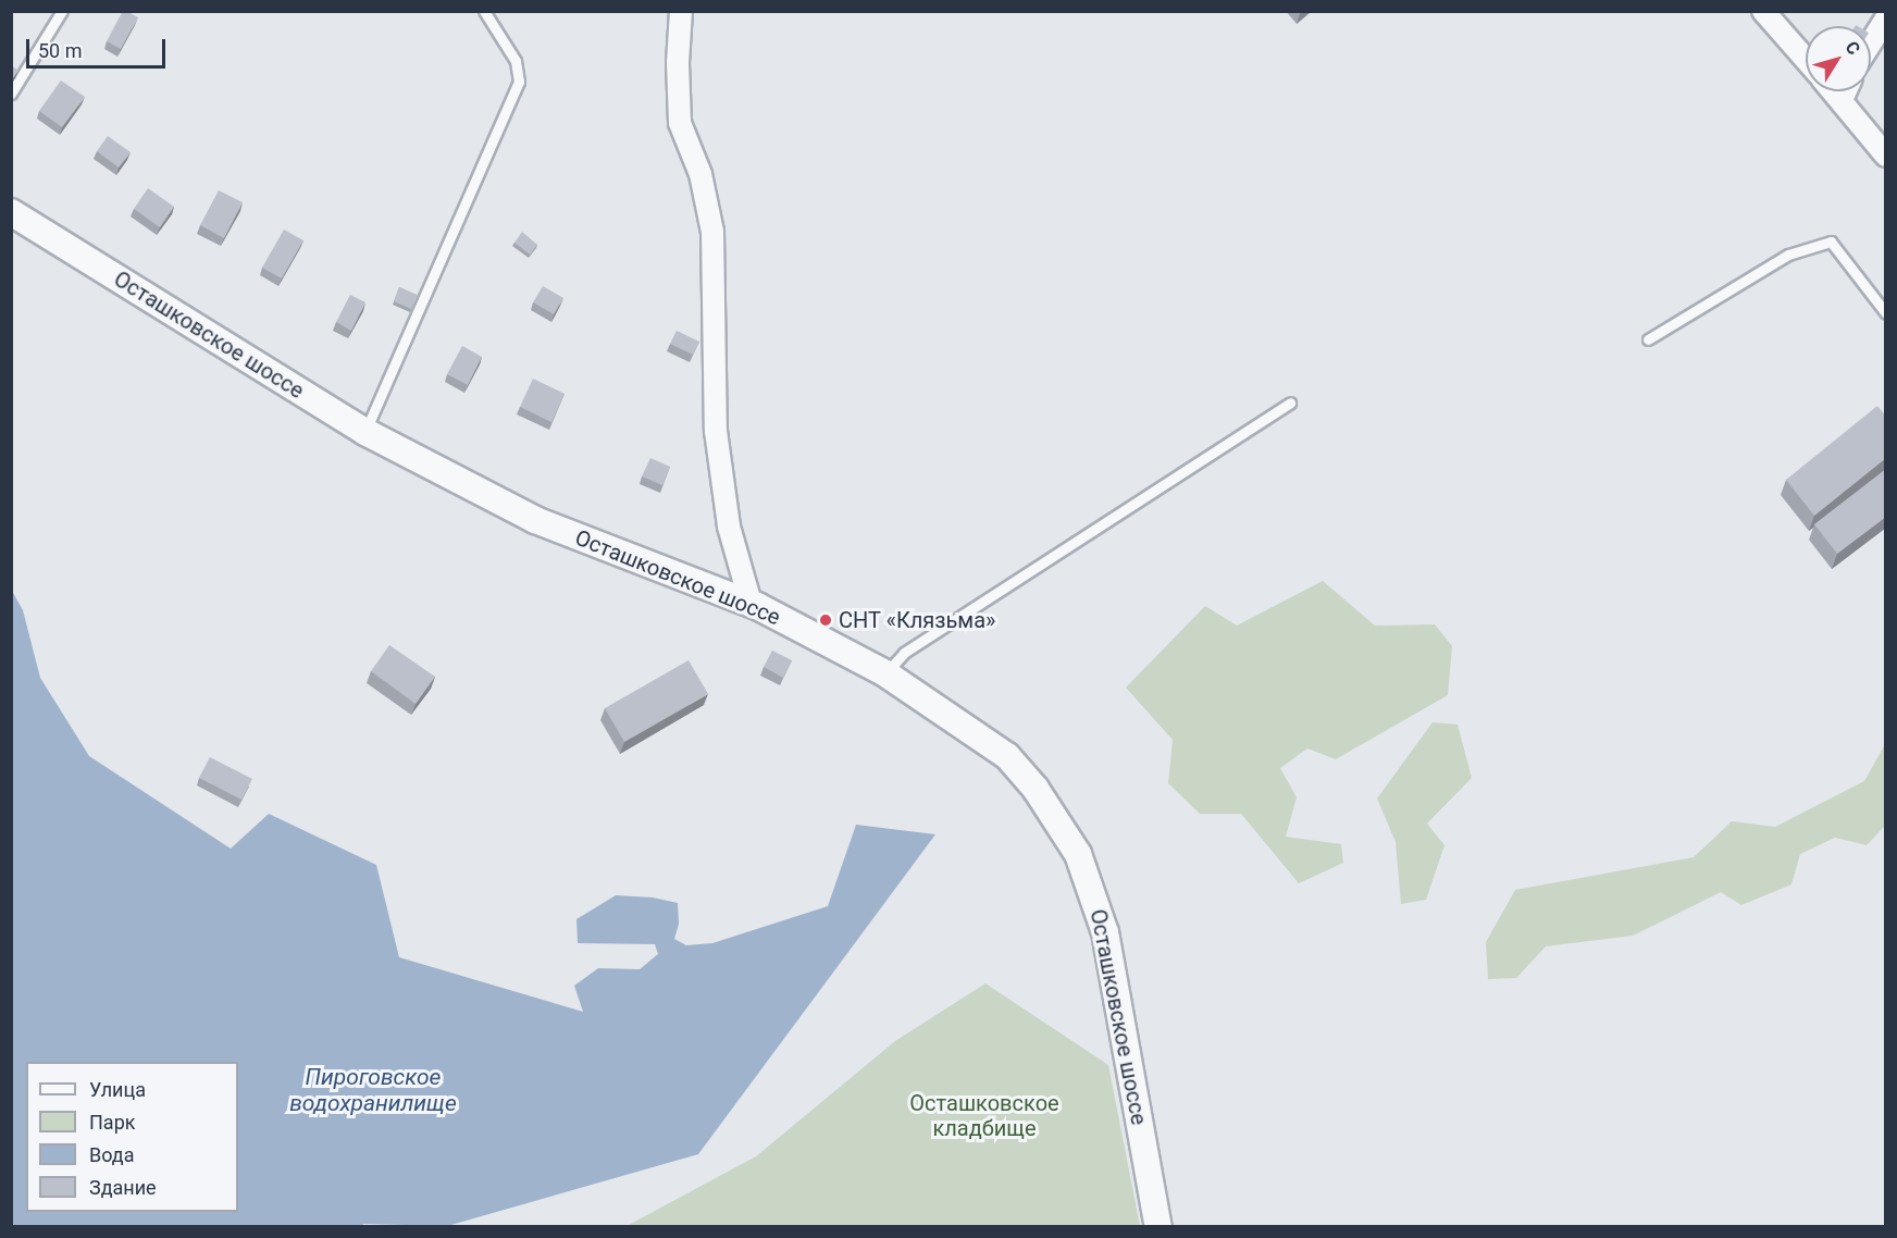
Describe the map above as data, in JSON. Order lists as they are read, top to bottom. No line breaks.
{"streets":{"street":["Осташковское шоссе"]},"water":["Пироговское водохранилище"],"parks":["Осташковское кладбище"],"places":["СНТ «Клязьма»"],"legend":["Улица","Парк","Вода","Здание"],"scale_bar":"50 m","north":"top right"}
